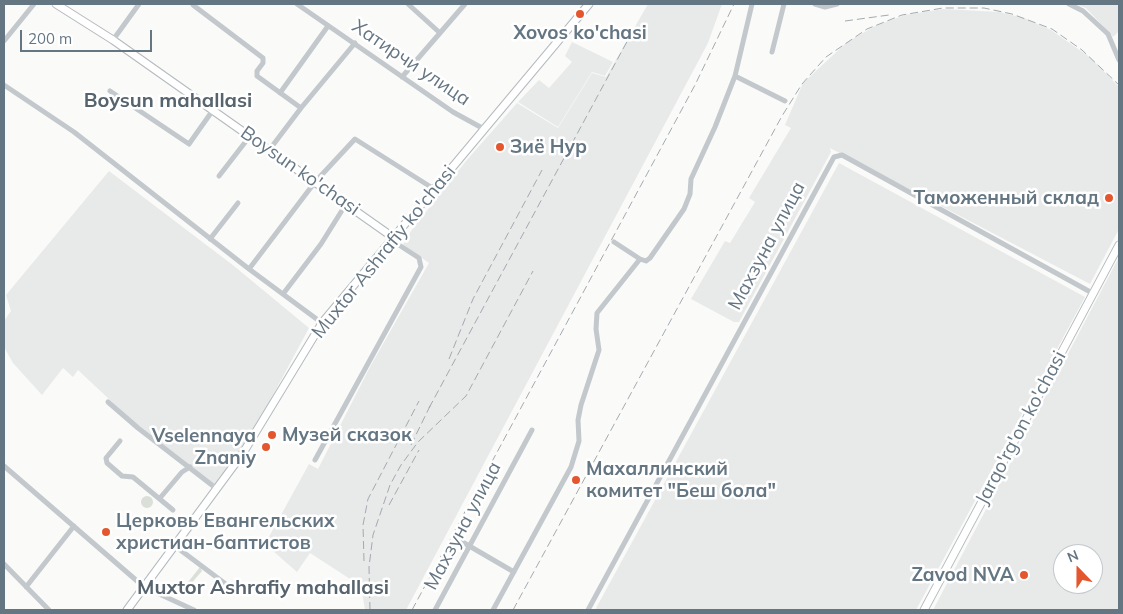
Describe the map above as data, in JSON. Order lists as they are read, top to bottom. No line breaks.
{"streets":{"main road":["Boysun ko'chasi","Muxtor Ashrafiy ko'chasi","Jarqo'rg'on ko'chasi"],"street":["Хатирчи улица","Махзуна улица"]},"crossings":[["Хатирчи улица","Muxtor Ashrafiy ko'chasi"],["Boysun ko'chasi","Muxtor Ashrafiy ko'chasi"],["Махзуна улица","Jarqo'rg'on ko'chasi"]],"districts":["Boysun mahallasi","Muxtor Ashrafiy mahallasi"],"places":["Xovos ko'chasi","Зиё Нур","Таможенный склад","Музей сказок","Vselennaya Znaniy","Махаллинский комитет \"Беш бола\"","Церковь Евангельских христиан-баптистов","Zavod NVA"],"scale_bar":"200 m","north":"top"}
